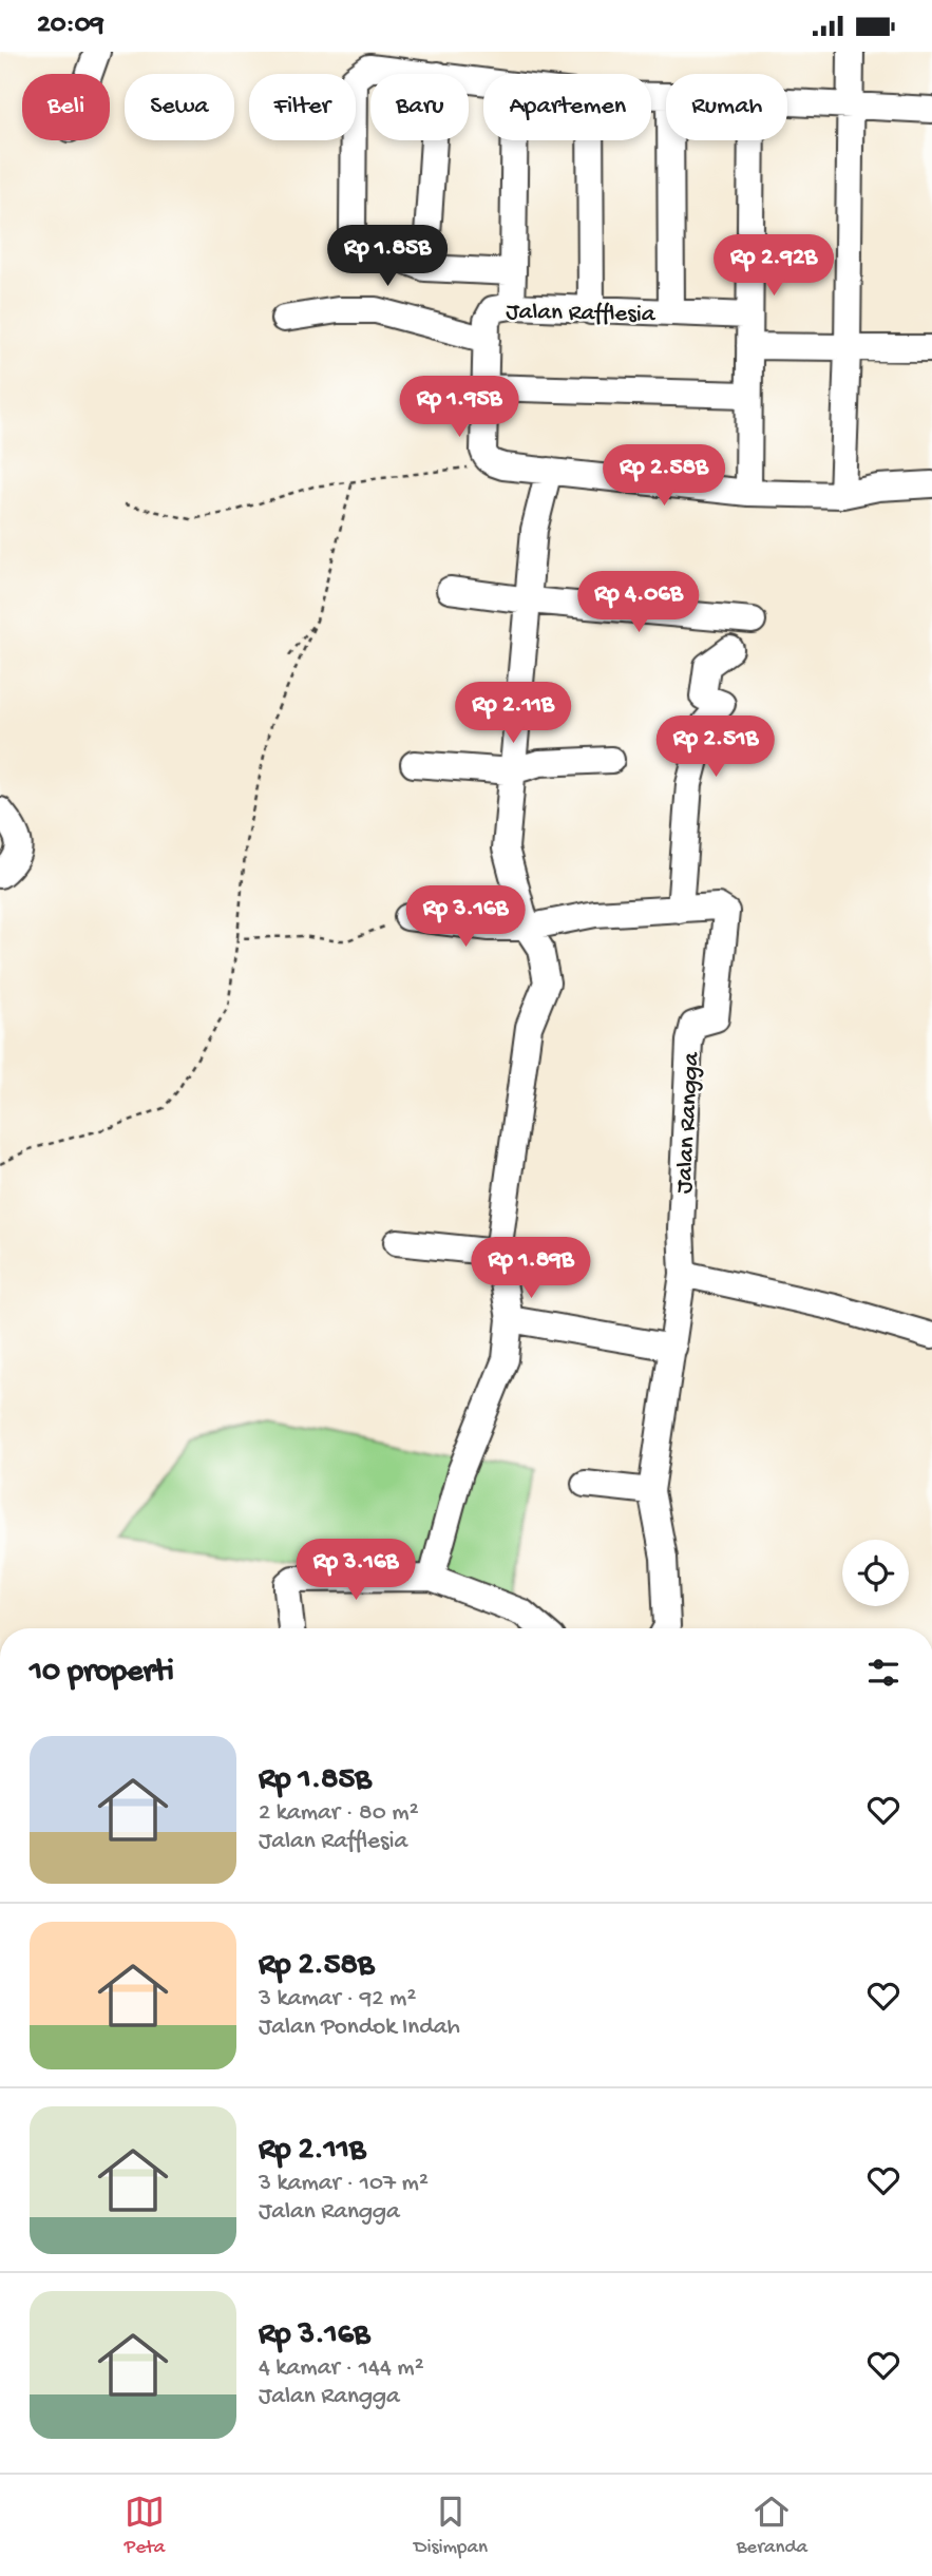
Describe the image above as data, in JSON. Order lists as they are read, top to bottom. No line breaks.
{"streets":{"street":["Jalan Rafflesia","Jalan Rangga"]},"page":{"status":"20:09","chip":["Beli","Sewa","Filter","Baru","Apartemen","Rumah"],"price":["Rp 1.85B","Rp 2.92B","Rp 1.95B","Rp 2.58B","Rp 4.06B","Rp 2.11B","Rp 2.51B","Rp 3.16B","Rp 1.89B","Rp 3.16B"],"heading":"10 properti","list":[{"name":"Rp 1.85B","note":"2 kamar · 80 m² · Jalan Rafflesia"},{"name":"Rp 2.58B","note":"3 kamar · 92 m² · Jalan Pondok Indah"},{"name":"Rp 2.11B","note":"3 kamar · 107 m² · Jalan Rangga"},{"name":"Rp 3.16B","note":"4 kamar · 144 m² · Jalan Rangga"}],"tabs":["Peta","Disimpan","Beranda"]}}
